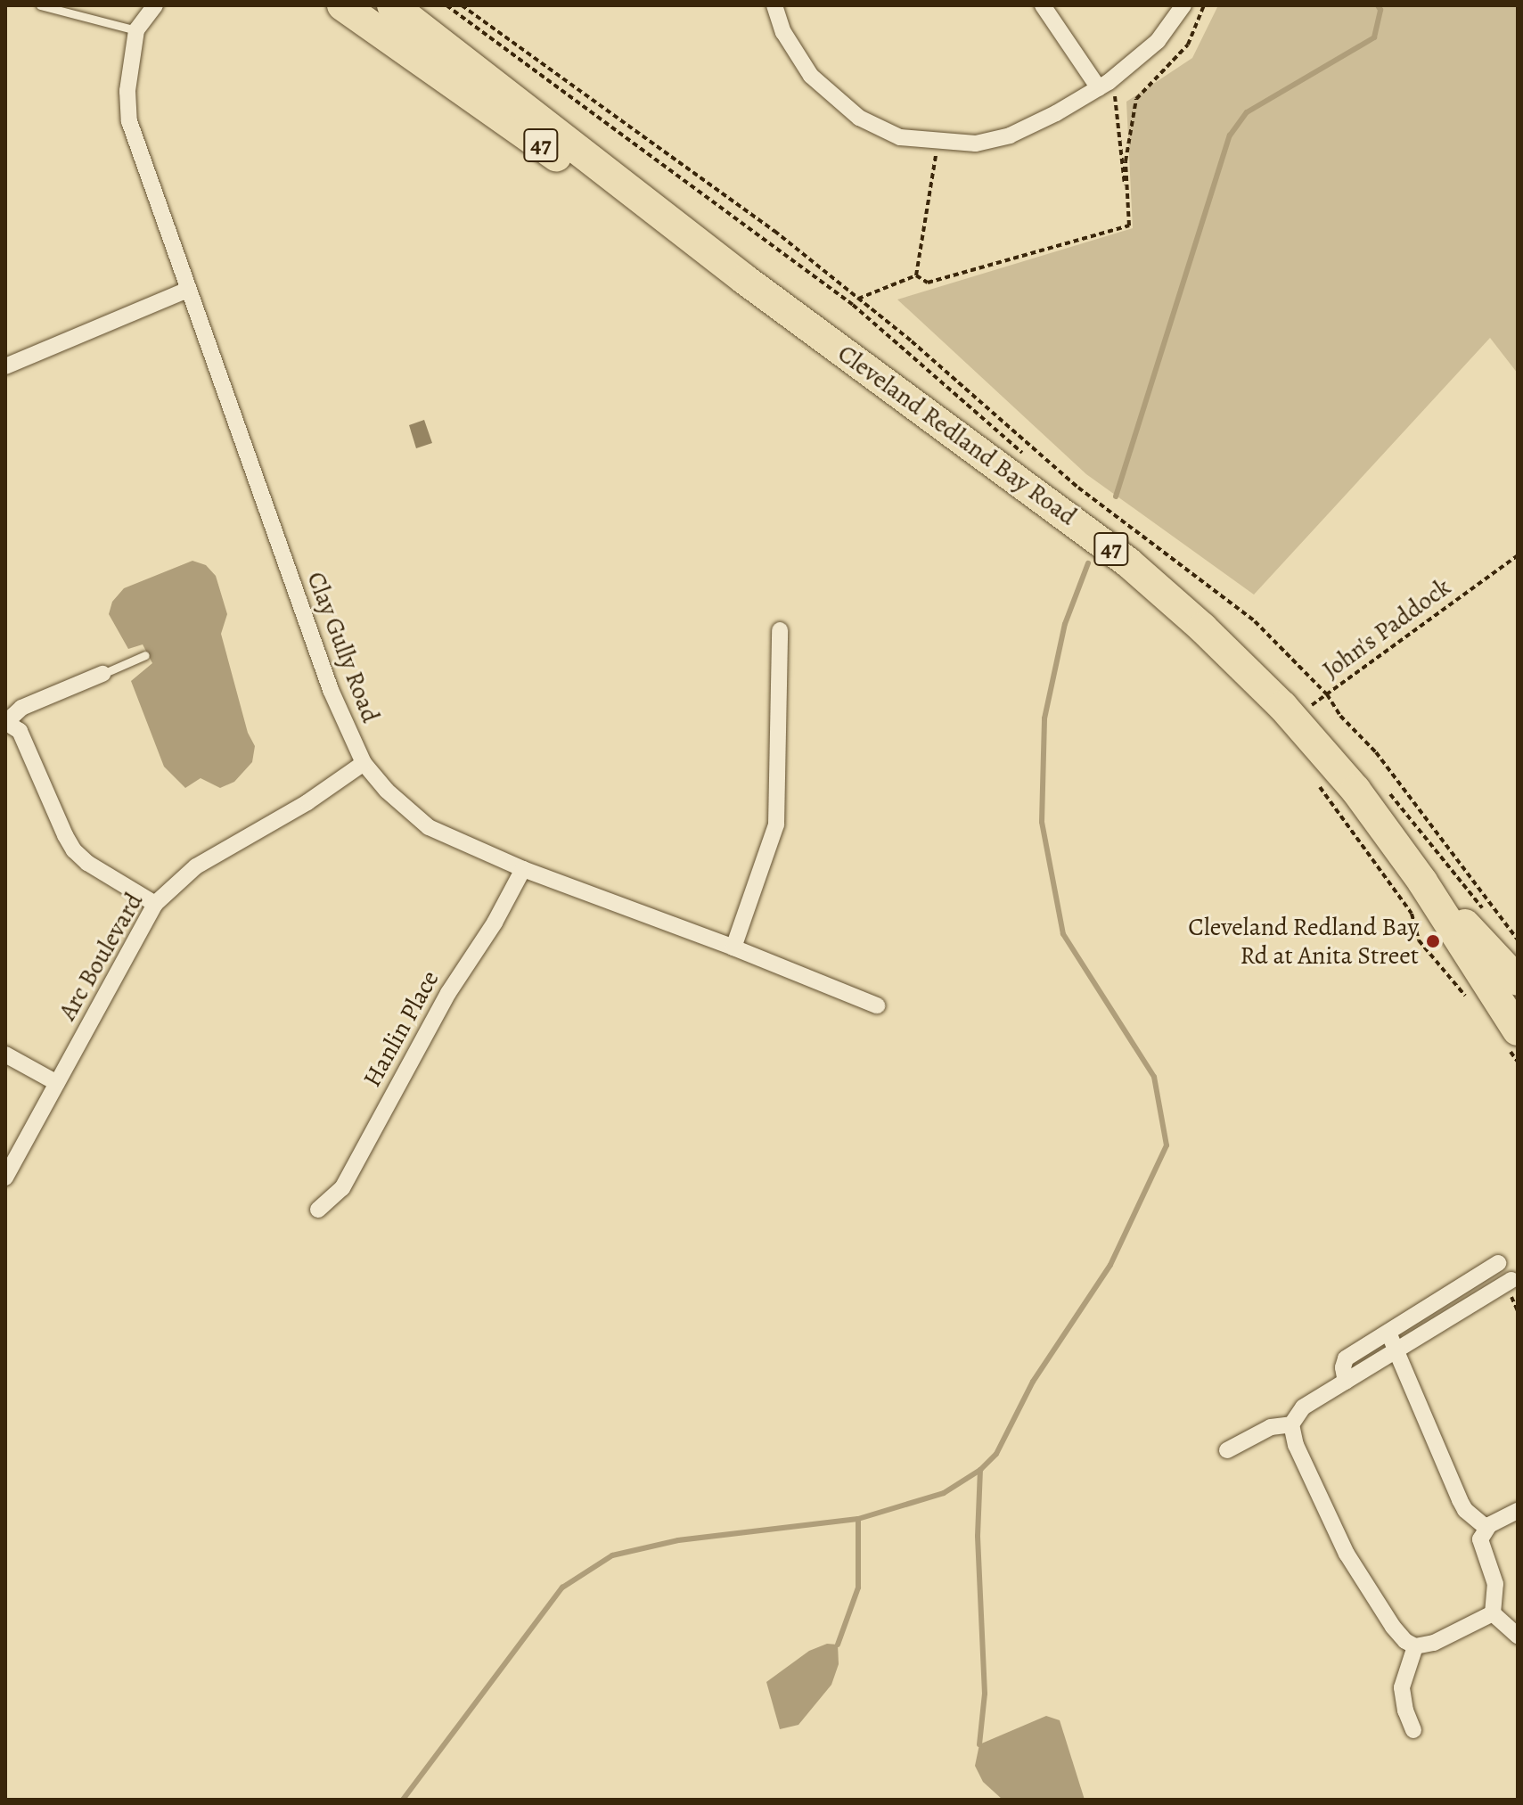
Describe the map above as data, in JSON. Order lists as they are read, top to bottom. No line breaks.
{"streets":{"highway":["47","Cleveland Redland Bay Road"],"street":["Clay Gully Road","Arc Boulevard","Hanlin Place"],"path":["John's Paddock"]},"crossings":[["Cleveland Redland Bay Road","John's Paddock"],["Clay Gully Road","Arc Boulevard"],["Clay Gully Road","Hanlin Place"]],"places":["Cleveland Redland Bay Rd at Anita Street"]}
